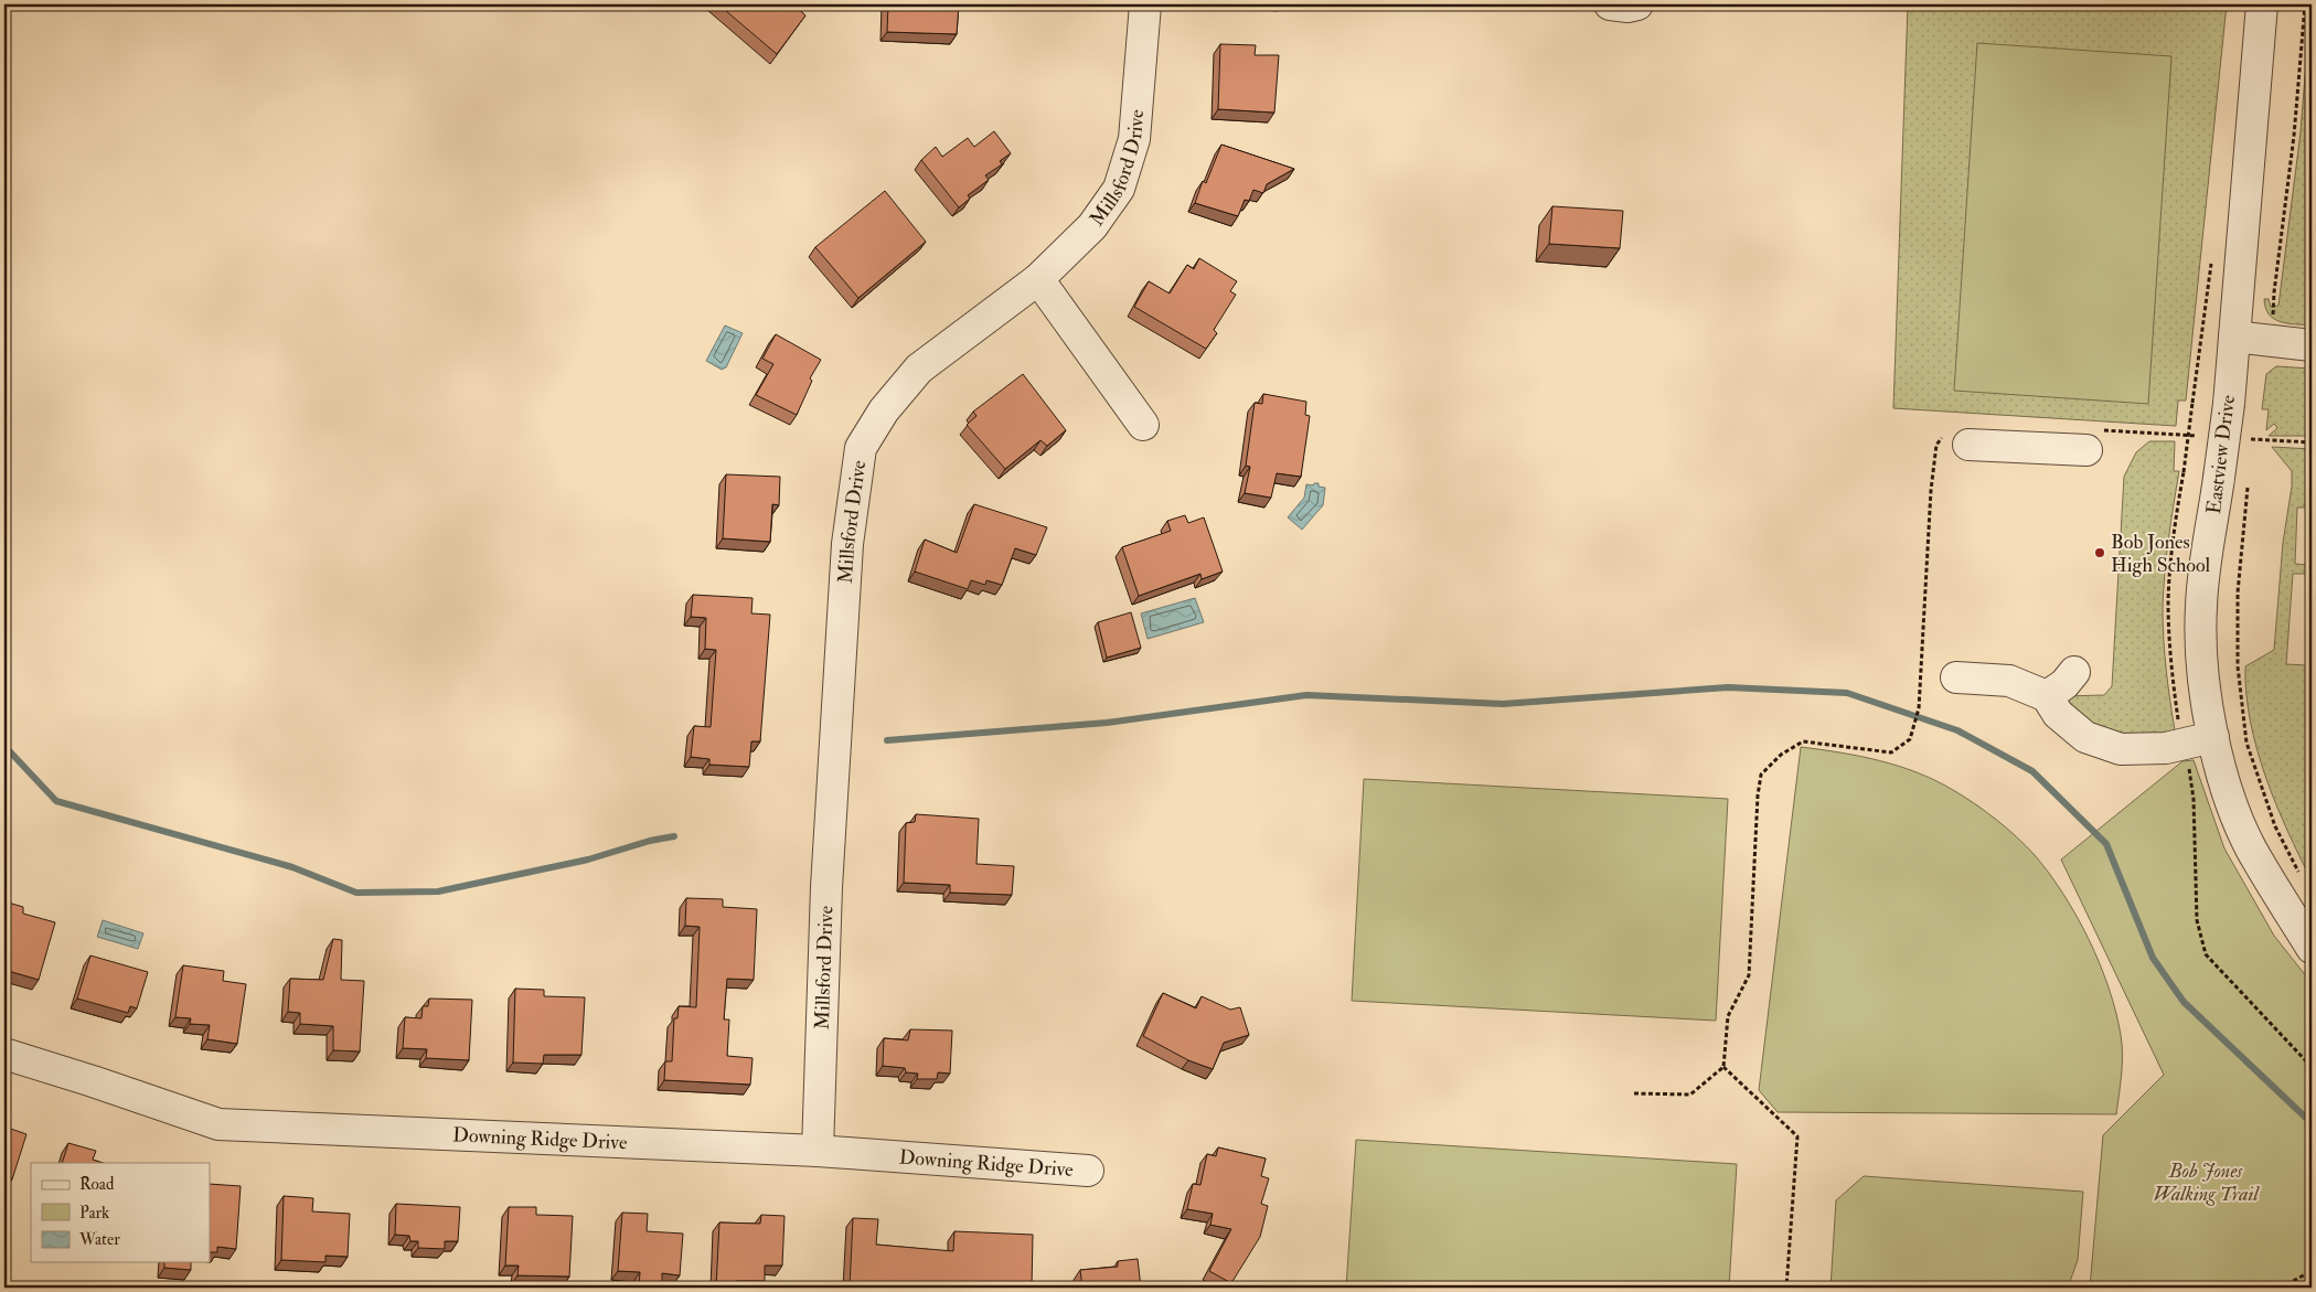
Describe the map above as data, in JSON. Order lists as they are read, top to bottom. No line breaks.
{"streets":{"street":["Millsford Drive","Eastview Drive","Downing Ridge Drive"]},"crossings":[["Millsford Drive","Downing Ridge Drive"]],"parks":["Bob Jones Walking Trail"],"places":["Bob Jones High School"],"legend":["Road","Park","Water"]}
